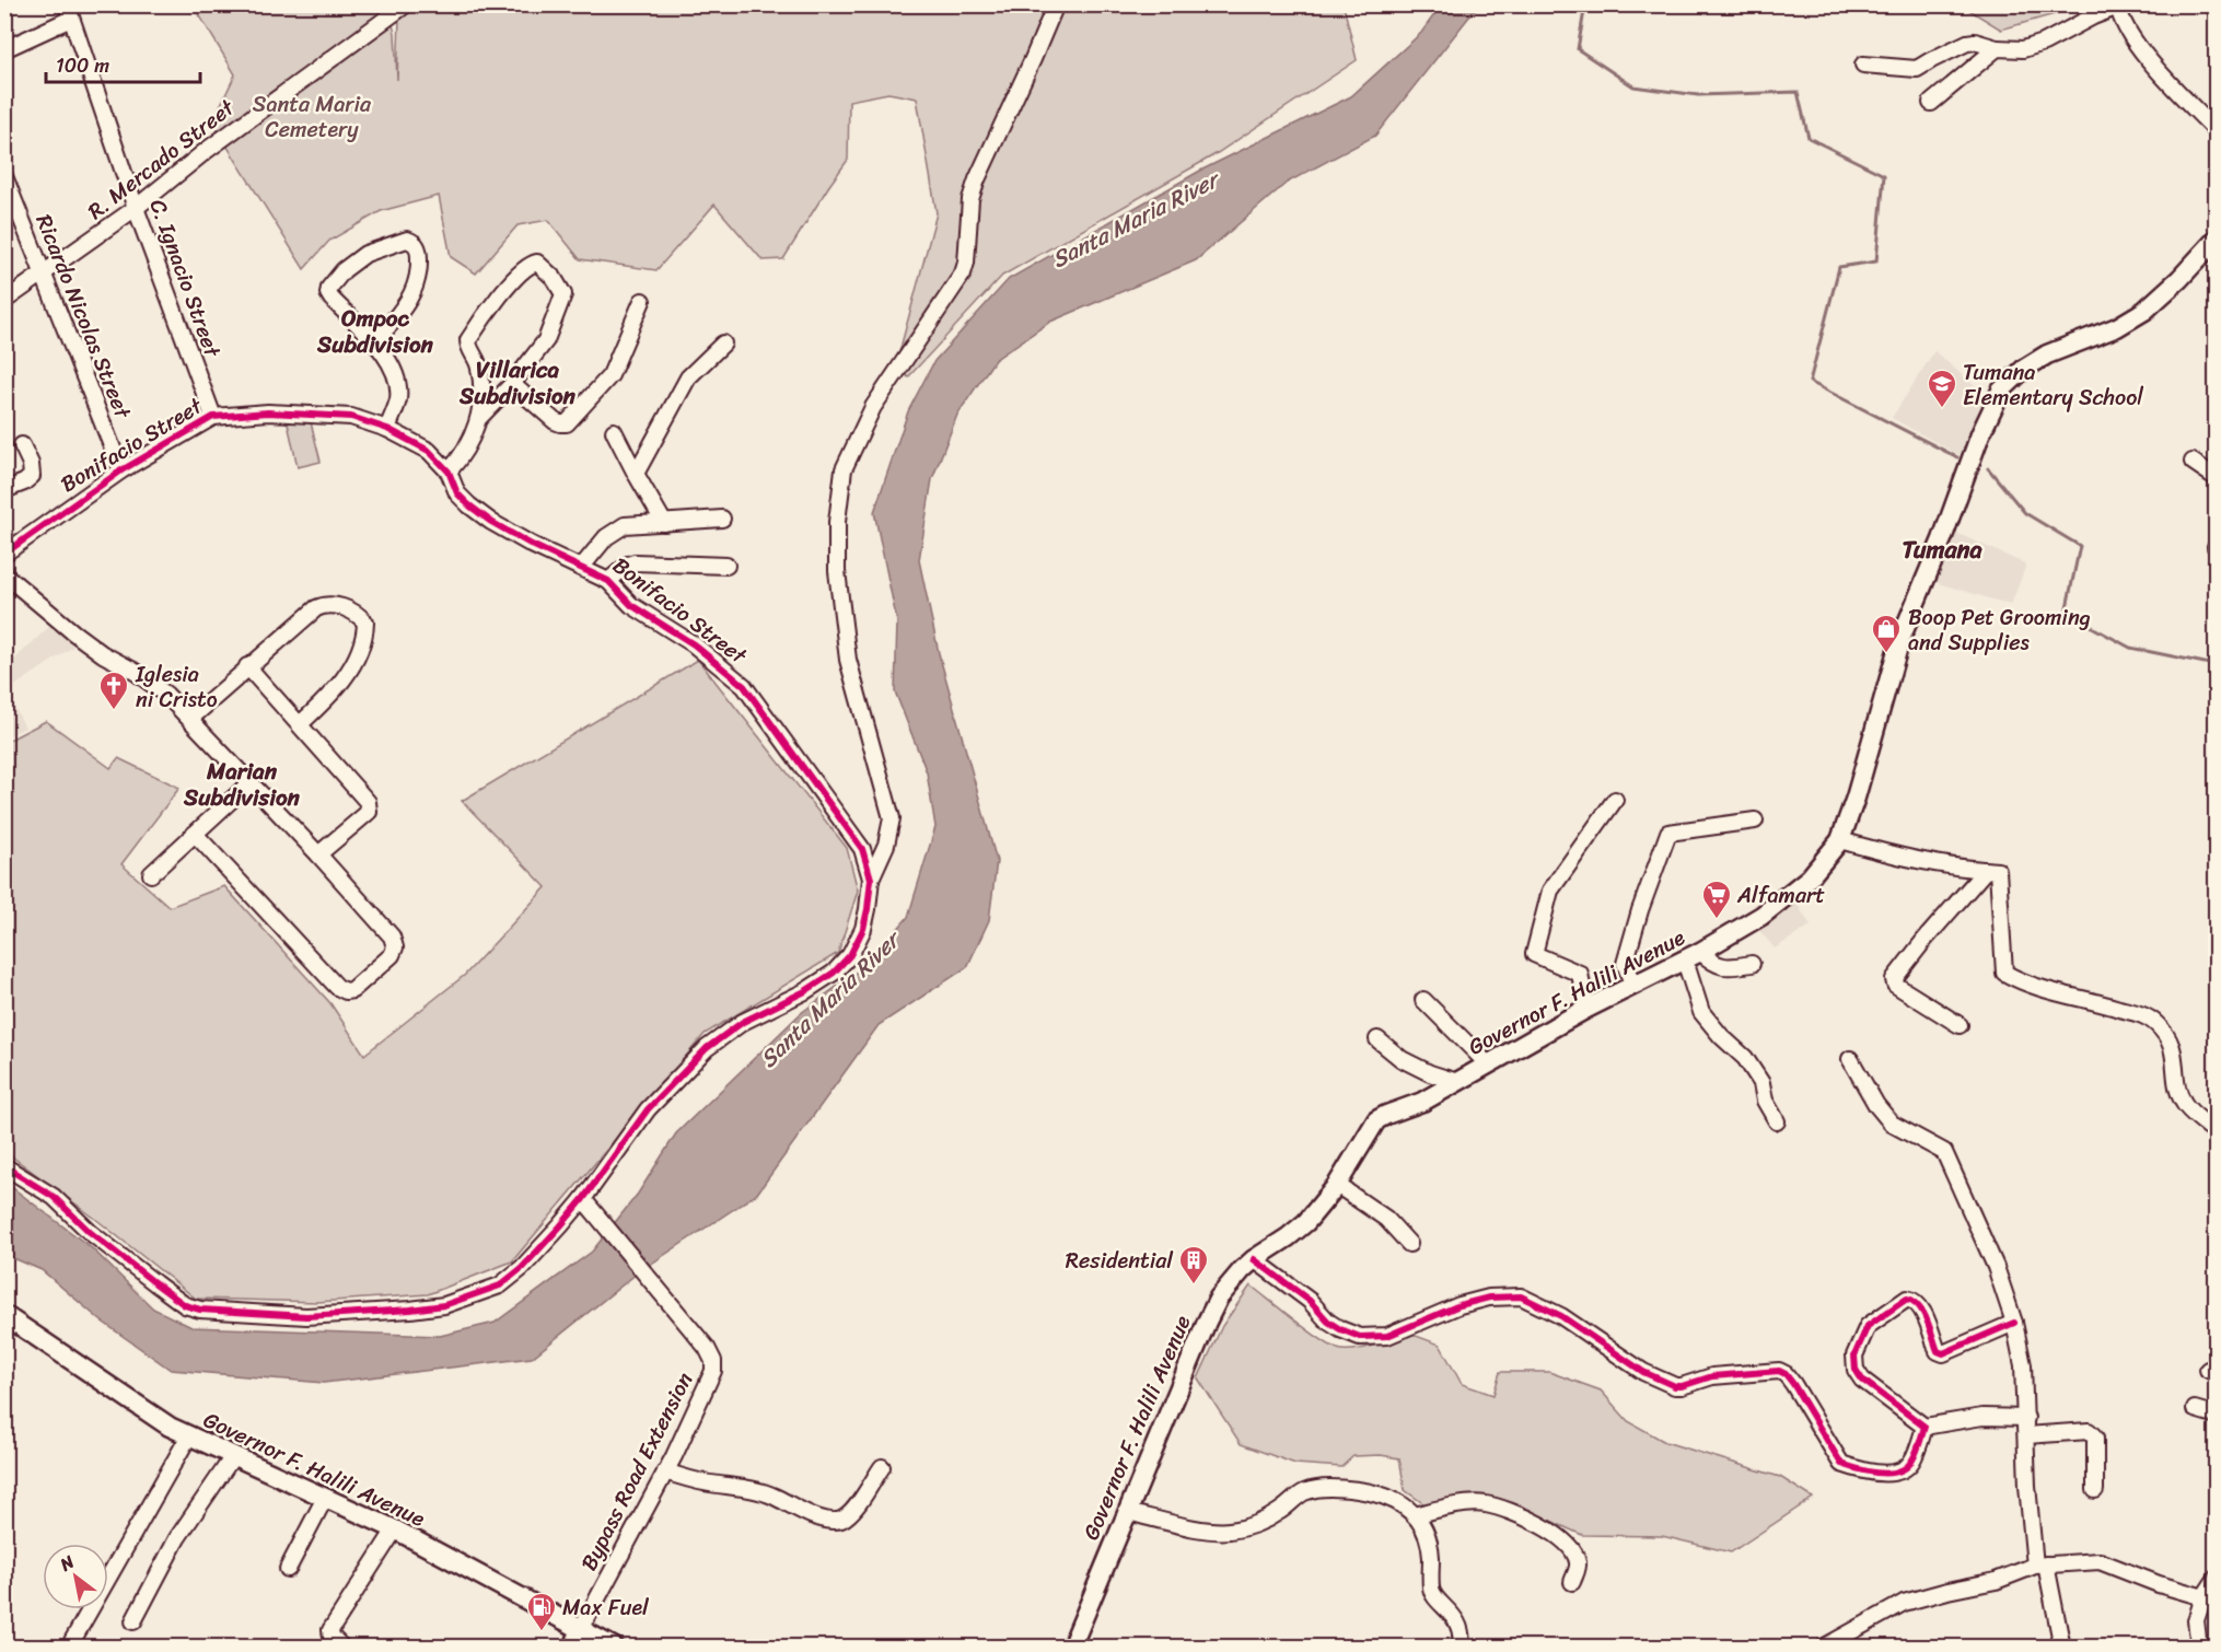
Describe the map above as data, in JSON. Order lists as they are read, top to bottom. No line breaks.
{"streets":{"main road":["Governor F. Halili Avenue","Bypass Road Extension"],"street":["R. Mercado Street","C. Ignacio Street","Ricardo Nicolas Street","Bonifacio Street"]},"crossings":[["R. Mercado Street","C. Ignacio Street"],["R. Mercado Street","Ricardo Nicolas Street"],["C. Ignacio Street","Bonifacio Street"],["Ricardo Nicolas Street","Bonifacio Street"],["Governor F. Halili Avenue","Bypass Road Extension"]],"districts":["Ompoc Subdivision","Villarica Subdivision","Tumana","Marian Subdivision"],"water":["Santa Maria River"],"parks":["Santa Maria Cemetery"],"places":{"school or university":["Tumana Elementary School"],"shop":["Boop Pet Grooming and Supplies"],"church":["Iglesia ni Cristo"],"supermarket":["Alfamart"],"building":["Residential"],"fuel station":["Max Fuel"]},"scale_bar":"100 m","north":"top left"}
